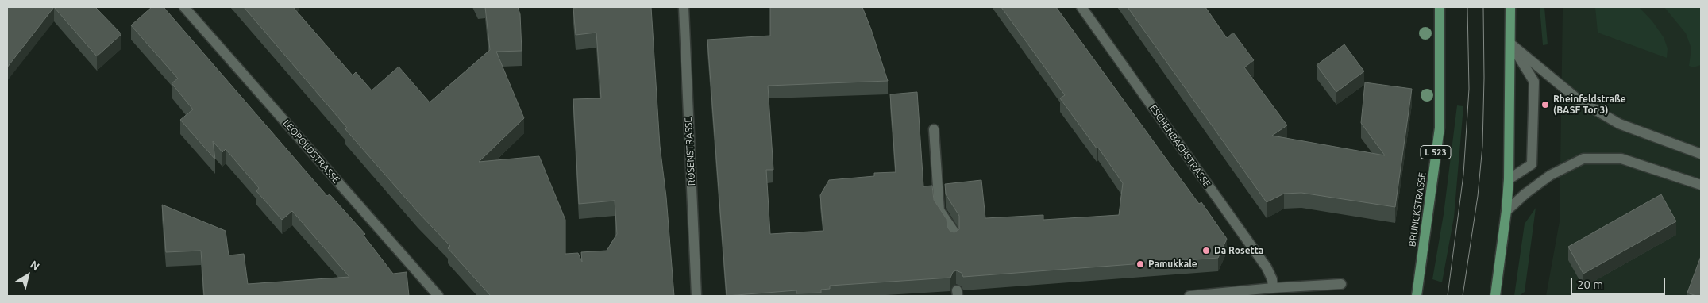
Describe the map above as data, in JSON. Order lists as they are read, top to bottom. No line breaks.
{"streets":{"main road":["L 523","BRUNCKSTRASSE"],"street":["ESCHENBACHSTRASSE","LEOPOLDSTRASSE","ROSENSTRASSE"]},"places":["Rheinfeldstraße (BASF Tor 3)","Da Rosetta","Pamukkale"],"scale_bar":"20 m","north":"top right"}
